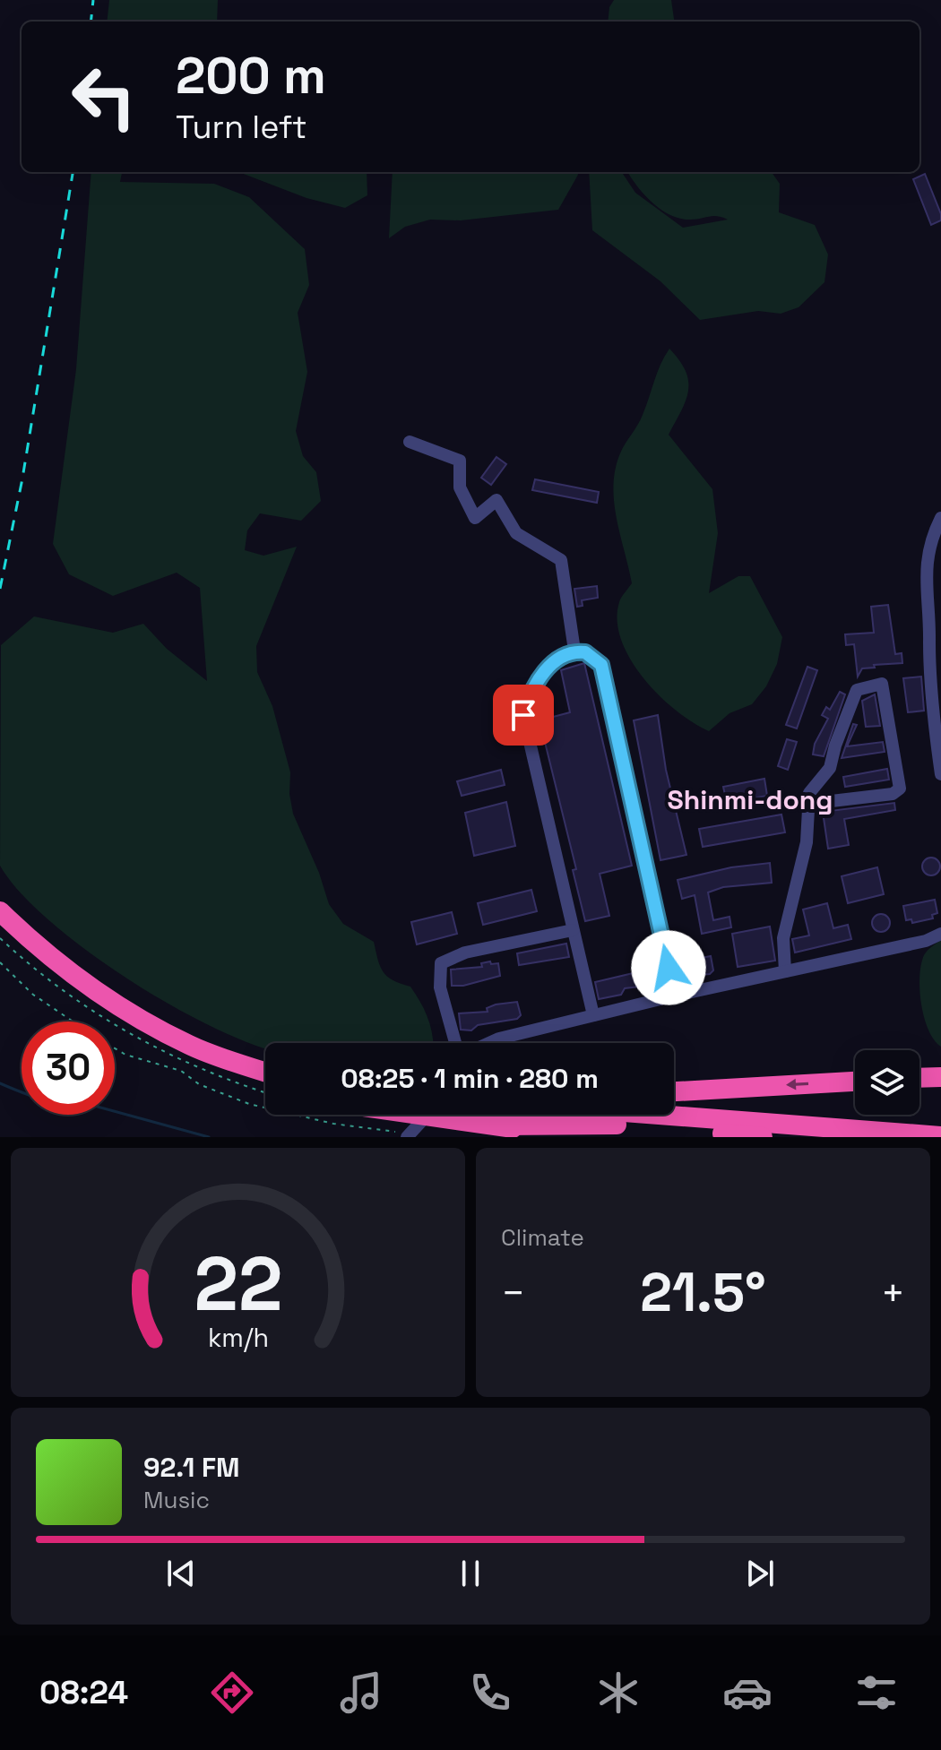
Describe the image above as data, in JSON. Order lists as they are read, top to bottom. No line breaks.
{"districts":["Shinmi-dong"],"page":{"turn":["200 m","Turn left"],"limit":"30","trip":"08:25 · 1 min · 280 m","tile":"Climate","heat":["−","21.5°","+"],"song":["92.1 FM","Music"],"tabs":"08:24","gauge":["22","km/h"]}}
